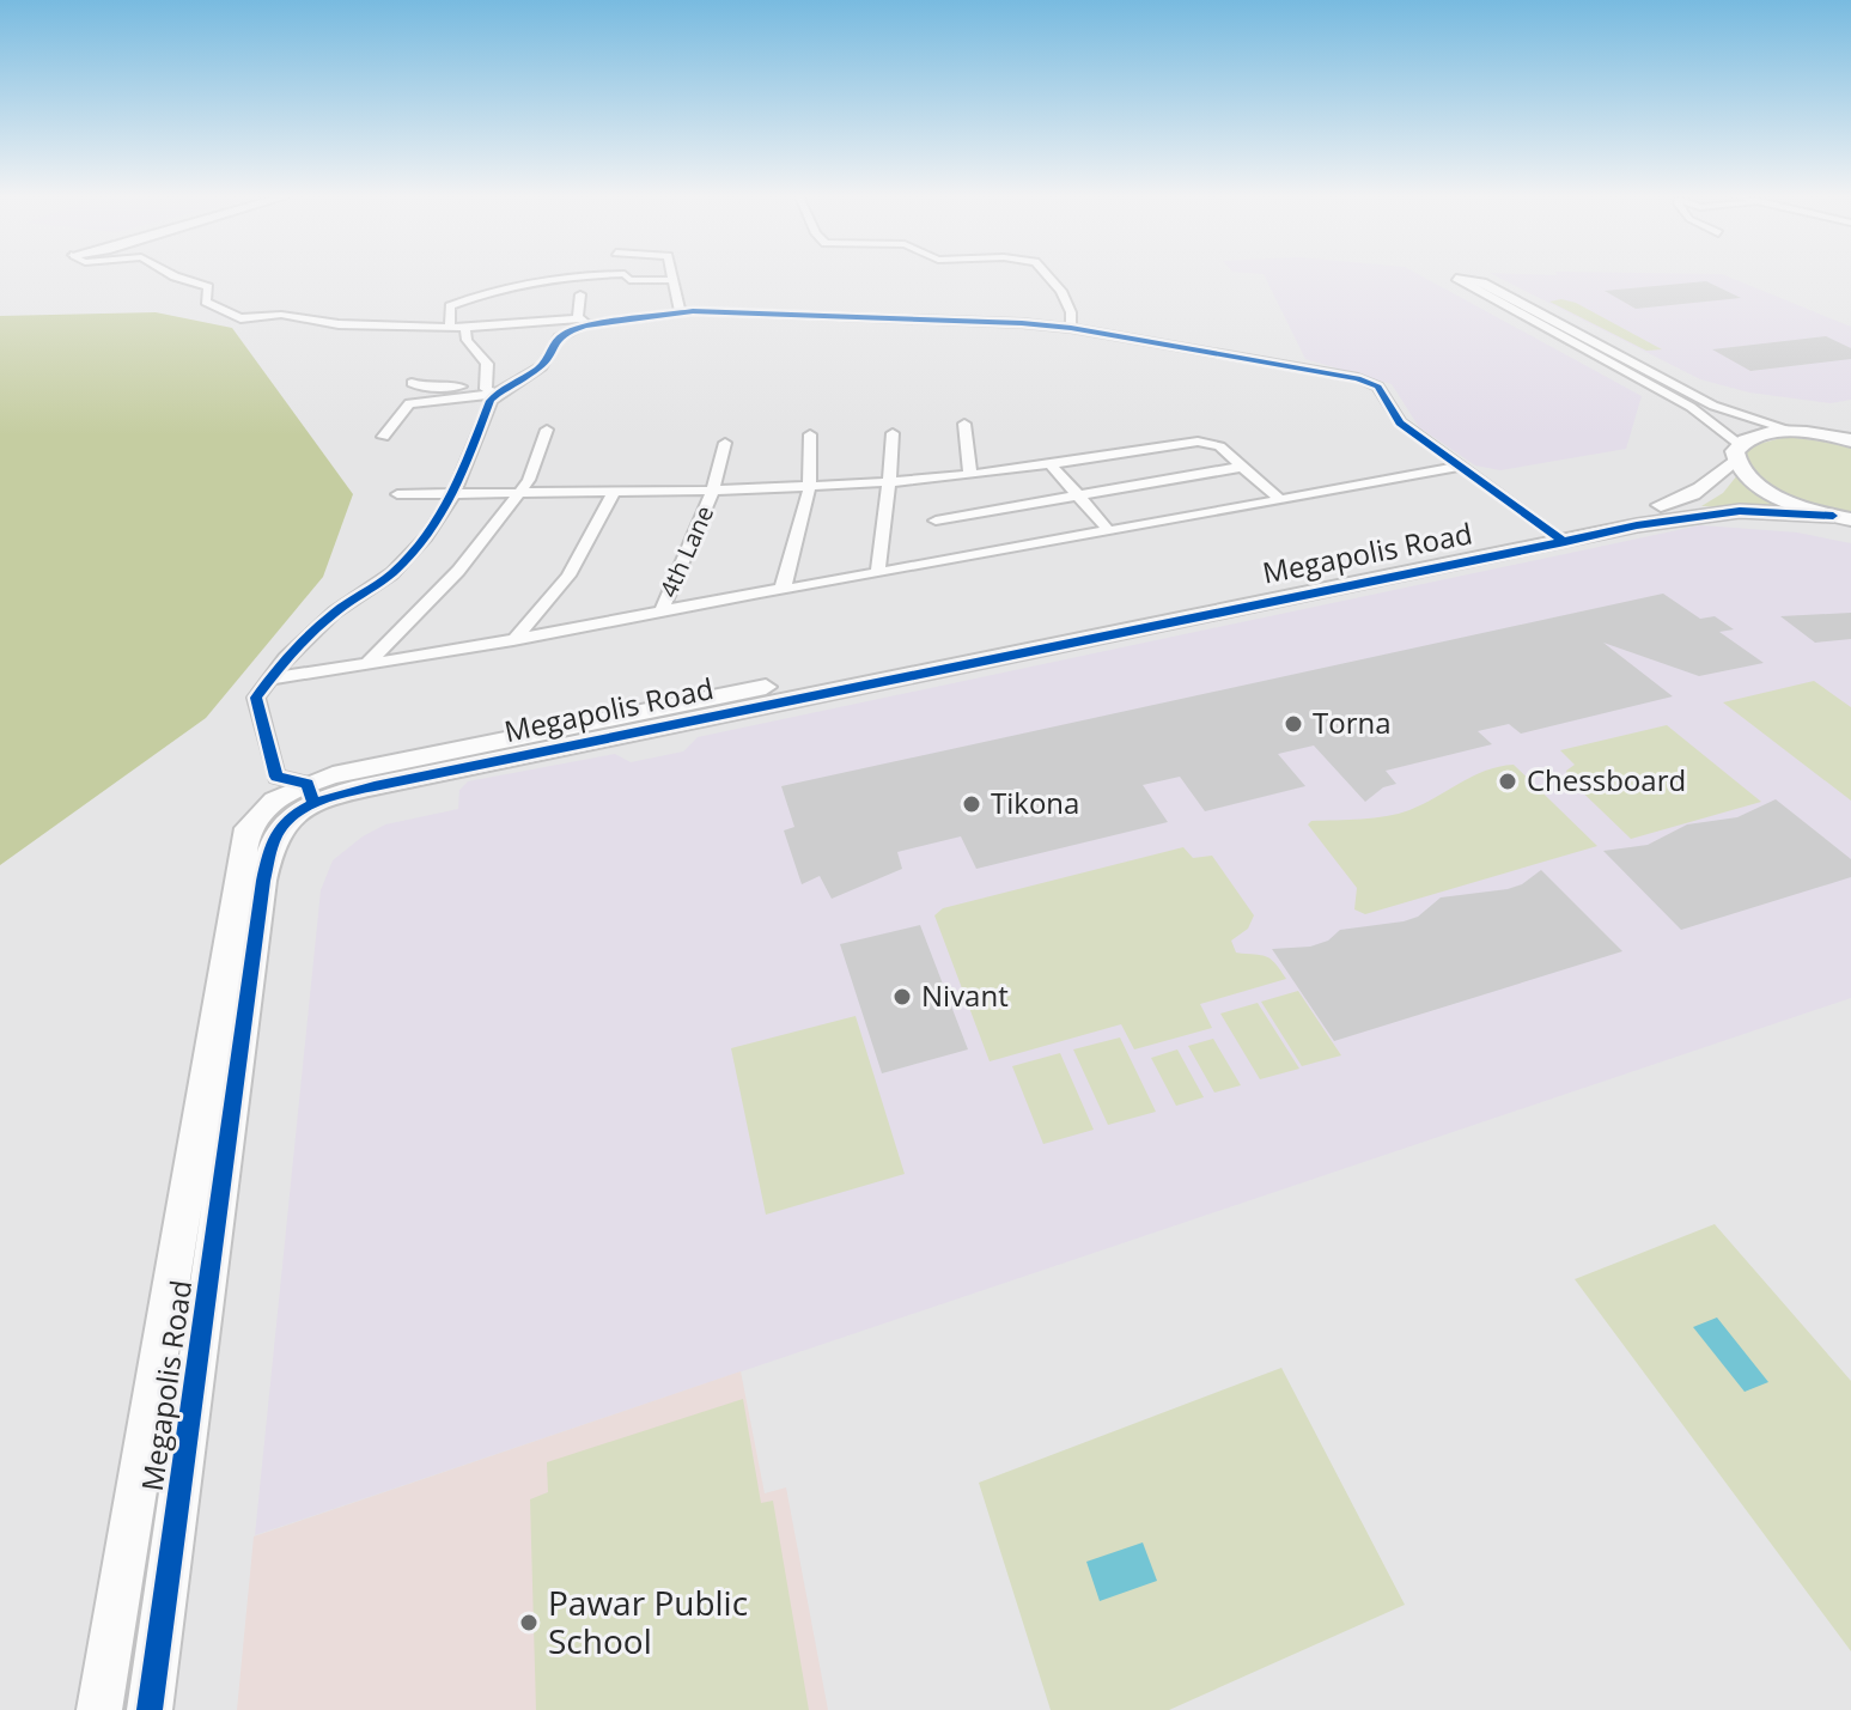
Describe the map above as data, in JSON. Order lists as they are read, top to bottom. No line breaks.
{"streets":{"street":["4th Lane","Megapolis Road"]},"places":["Torna","Chessboard","Tikona","Nivant","Pawar Public School"]}
